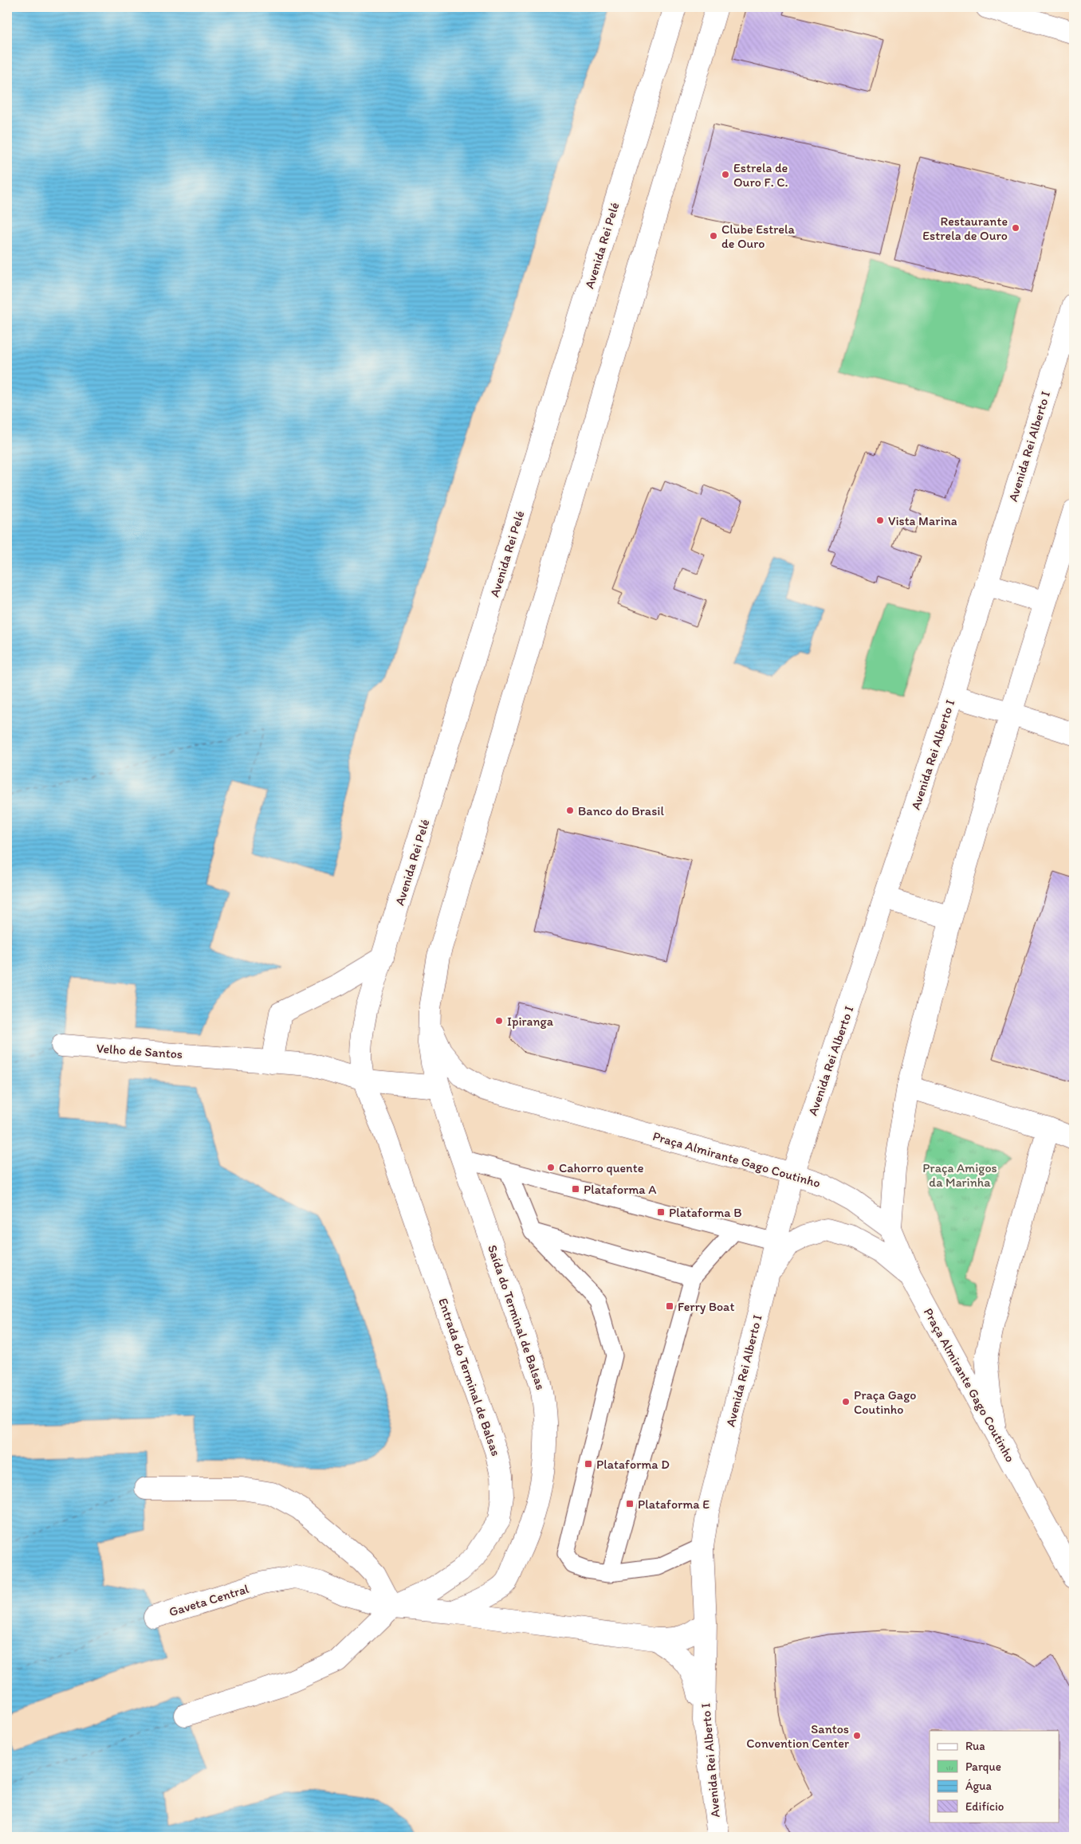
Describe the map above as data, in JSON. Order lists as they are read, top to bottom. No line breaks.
{"streets":{"main road":["Avenida Rei Pelé","Avenida Rei Alberto I","Velho de Santos","Praça Almirante Gago Coutinho","Saída do Terminal de Balsas","Entrada do Terminal de Balsas","Gaveta Central"]},"crossings":[["Avenida Rei Pelé","Velho de Santos"],["Avenida Rei Pelé","Entrada do Terminal de Balsas"],["Avenida Rei Alberto I","Praça Almirante Gago Coutinho"],["Avenida Rei Alberto I","Saída do Terminal de Balsas"],["Velho de Santos","Saída do Terminal de Balsas"],["Saída do Terminal de Balsas","Entrada do Terminal de Balsas"],["Saída do Terminal de Balsas","Gaveta Central"],["Entrada do Terminal de Balsas","Gaveta Central"]],"parks":["Praça Amigos da Marinha"],"places":{"other":["Estrela de Ouro F. C.","Restaurante Estrela de Ouro","Clube Estrela de Ouro","Vista Marina","Banco do Brasil","Ipiranga","Cahorro quente","Praça Gago Coutinho","Santos Convention Center"],"transit":["Plataforma A","Plataforma B","Ferry Boat","Plataforma D","Plataforma E"]},"legend":["Rua","Parque","Água","Edifício"]}
